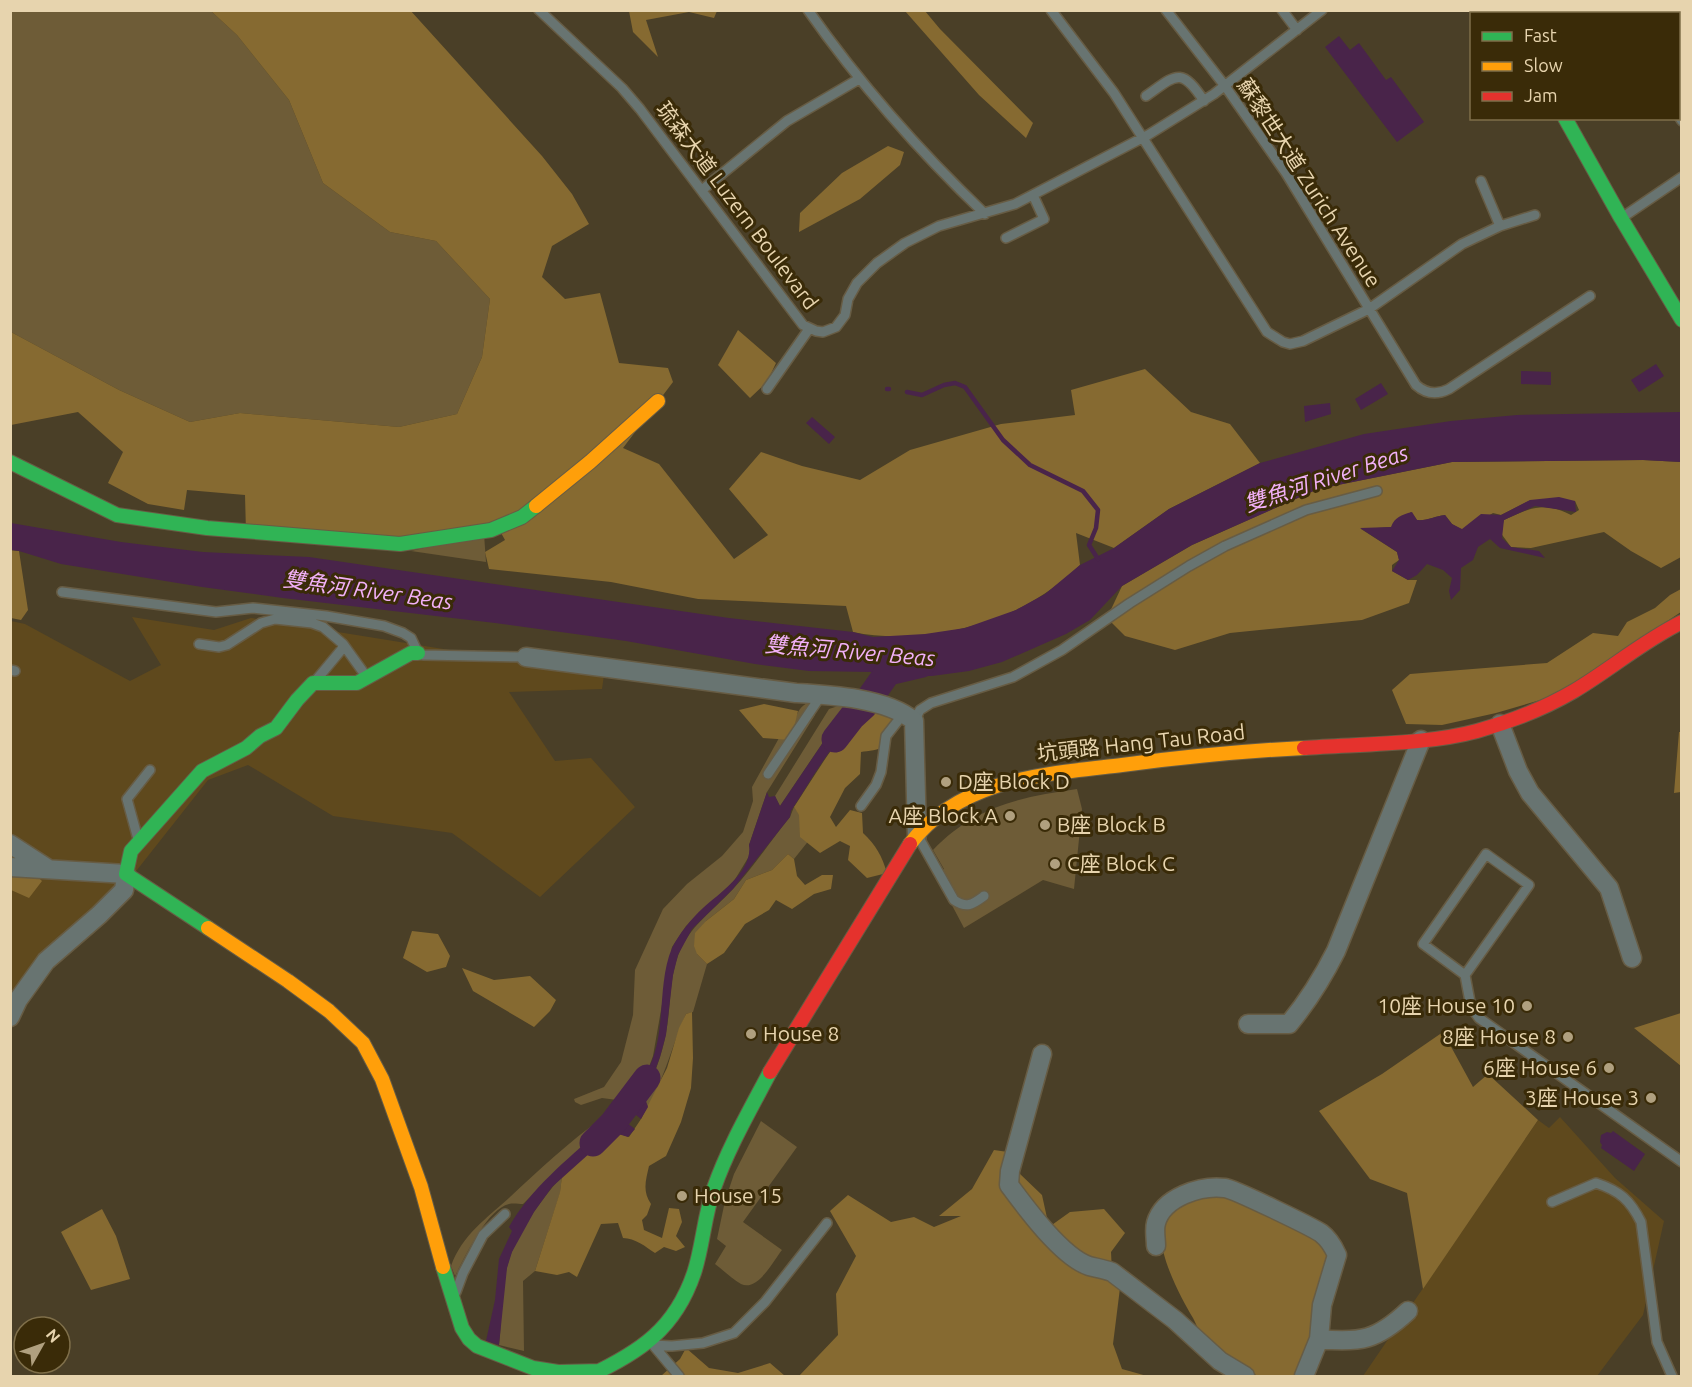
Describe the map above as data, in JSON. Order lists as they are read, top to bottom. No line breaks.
{"streets":{"street":["坑頭路 Hang Tau Road"],"lane":["蘇黎世大道 Zurich Avenue","琉森大道 Luzern Boulevard"]},"crossings":[["蘇黎世大道 Zurich Avenue","琉森大道 Luzern Boulevard"]],"water":["雙魚河 River Beas"],"places":["D座 Block D","A座 Block A","B座 Block B","C座 Block C","10座 House 10","House 8","8座 House 8","6座 House 6","3座 House 3","House 15"],"legend":["Fast","Slow","Jam"],"north":"top right"}
